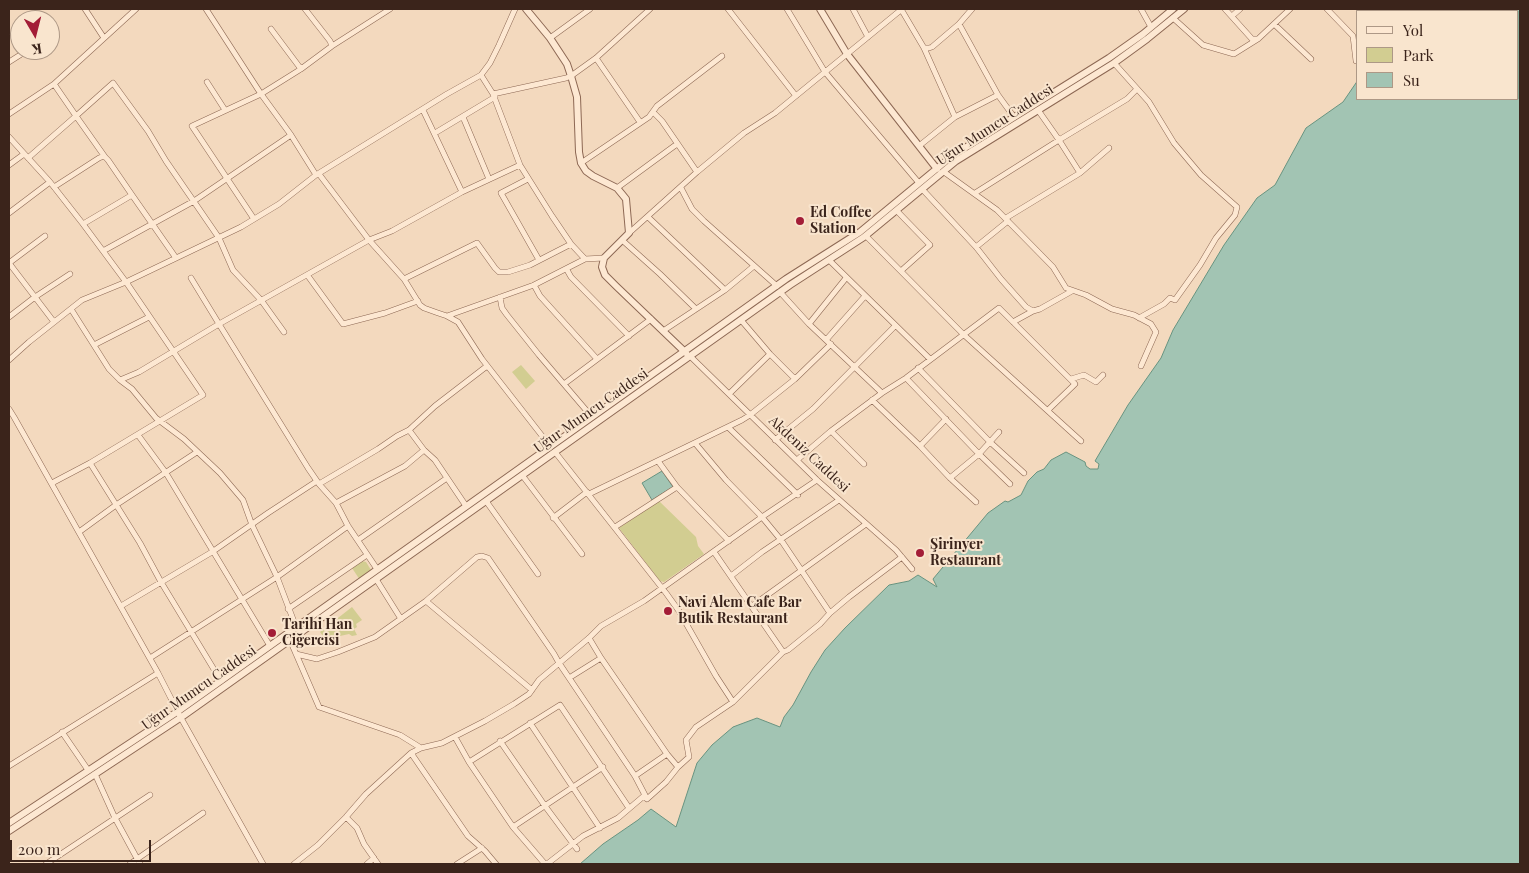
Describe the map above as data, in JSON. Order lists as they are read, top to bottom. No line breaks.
{"streets":{"street":["Uğur Mumcu Caddesi","Akdeniz Caddesi"]},"crossings":[["Uğur Mumcu Caddesi","Akdeniz Caddesi"]],"places":["Ed Coffee Station","Şirinyer Restaurant","Navi Alem Cafe Bar Butik Restaurant","Tarihi Han Ciğercisi"],"legend":["Yol","Park","Su"],"scale_bar":"200 m","north":"bottom"}
